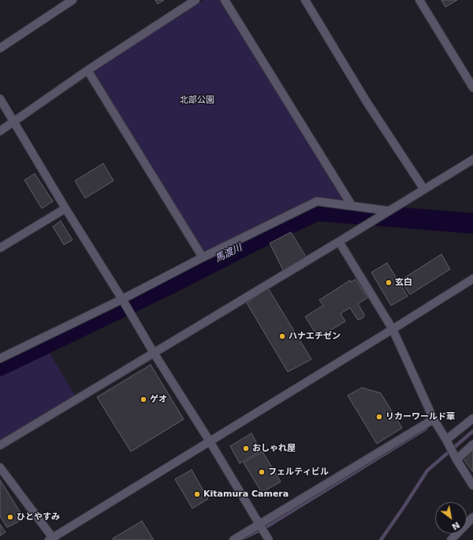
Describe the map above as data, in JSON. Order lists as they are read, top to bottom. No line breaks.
{"water":["馬渡川"],"parks":["北部公園"],"places":["玄白","ハナエチゼン","ゲオ","リカーワールド華","おしゃれ屋","フェルティビル","Kitamura Camera","ひとやすみ"],"north":"bottom right"}
